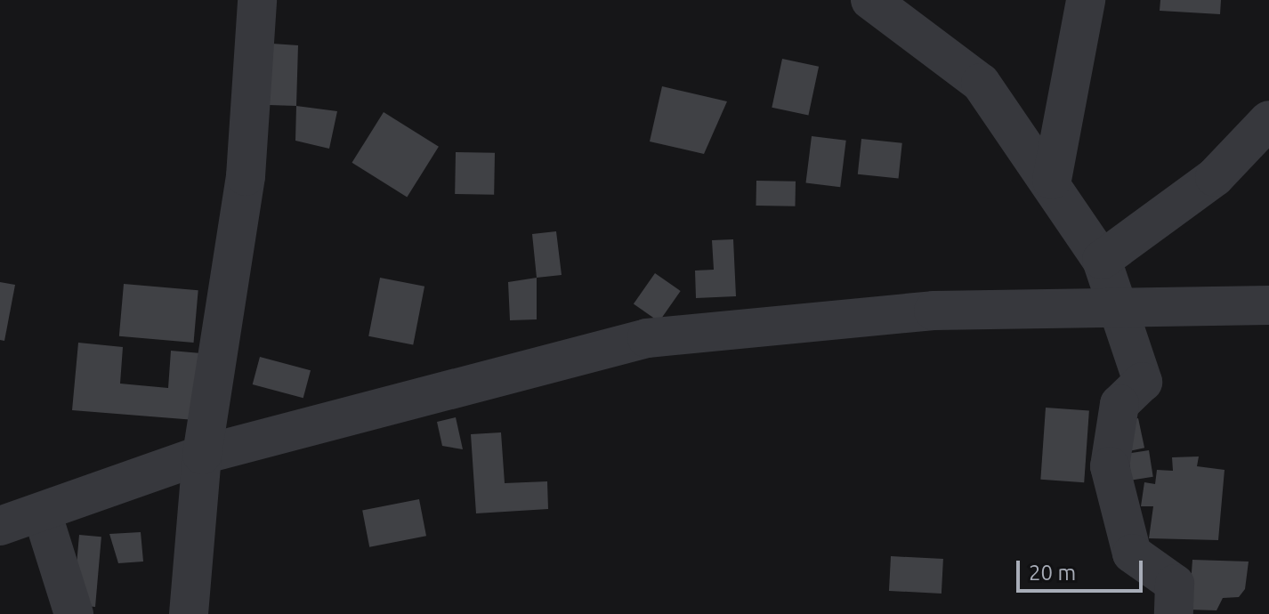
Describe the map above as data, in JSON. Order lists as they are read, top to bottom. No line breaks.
{"scale_bar":"20 m"}
